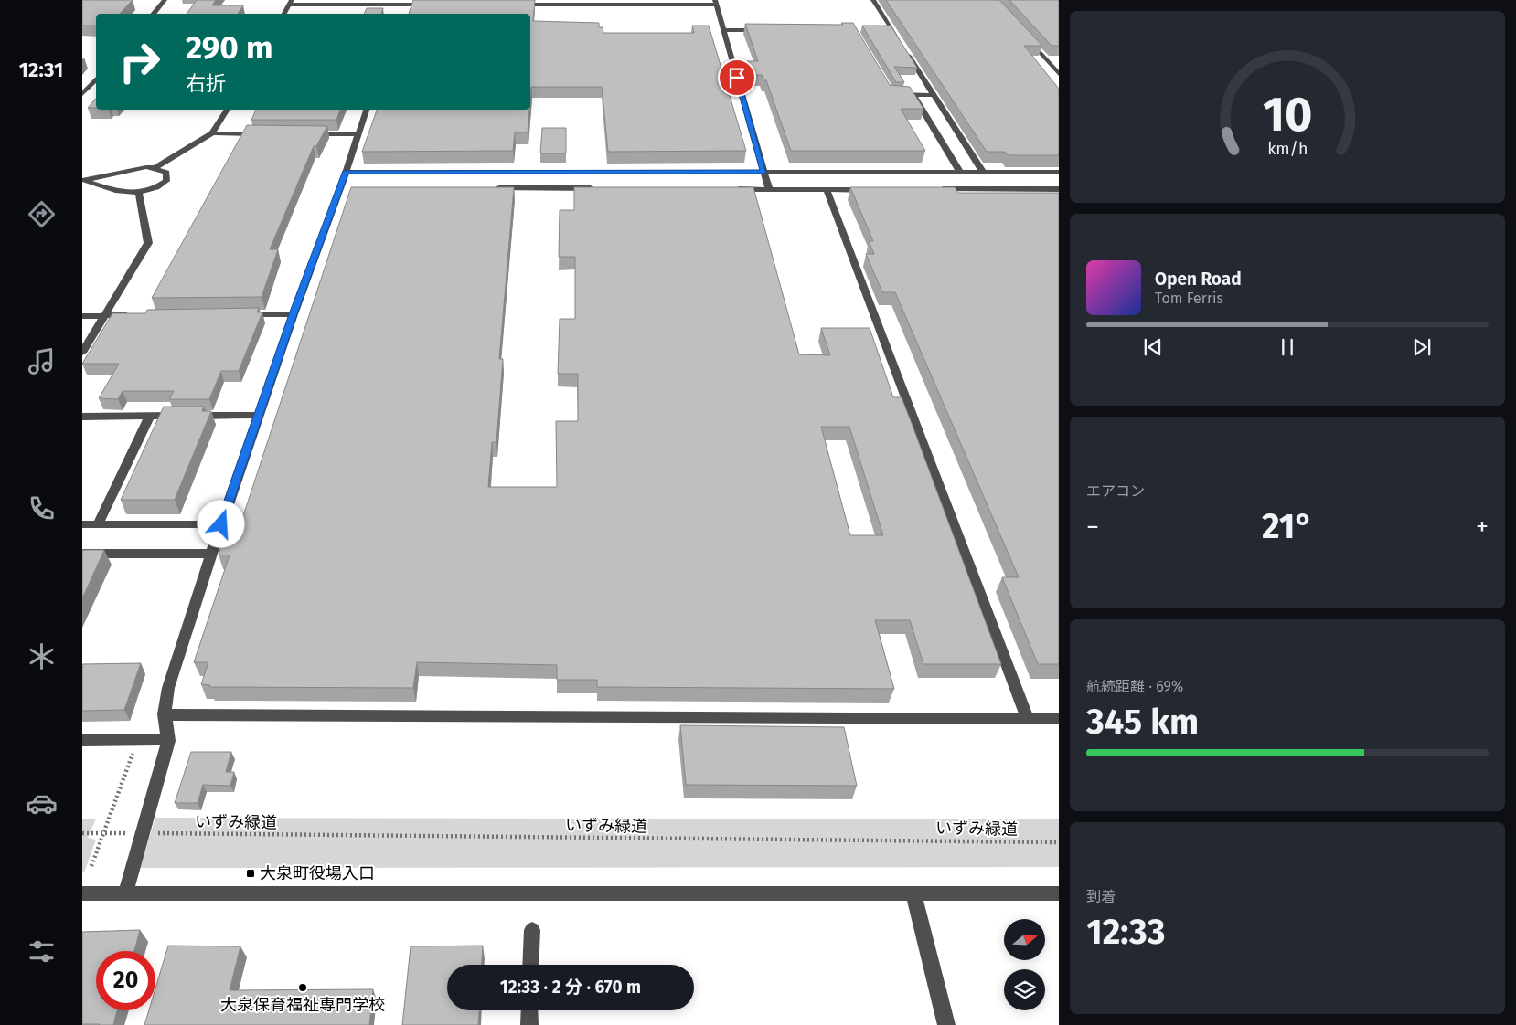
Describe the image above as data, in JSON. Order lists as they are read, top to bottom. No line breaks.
{"streets":{"path":["いずみ緑道"]},"places":{"transit":["大泉町役場入口"],"other":["大泉保育福祉専門学校"]},"north":"right","page":{"tabs":"12:31","turn":["290 m","右折"],"song":["Open Road","Tom Ferris"],"tile":["エアコン",["航続距離 · 69%","345 km"],["到着","12:33"]],"heat":["−","21°","+"],"limit":"20","trip":"12:33 · 2 分 · 670 m","gauge":["10","km/h"]}}
